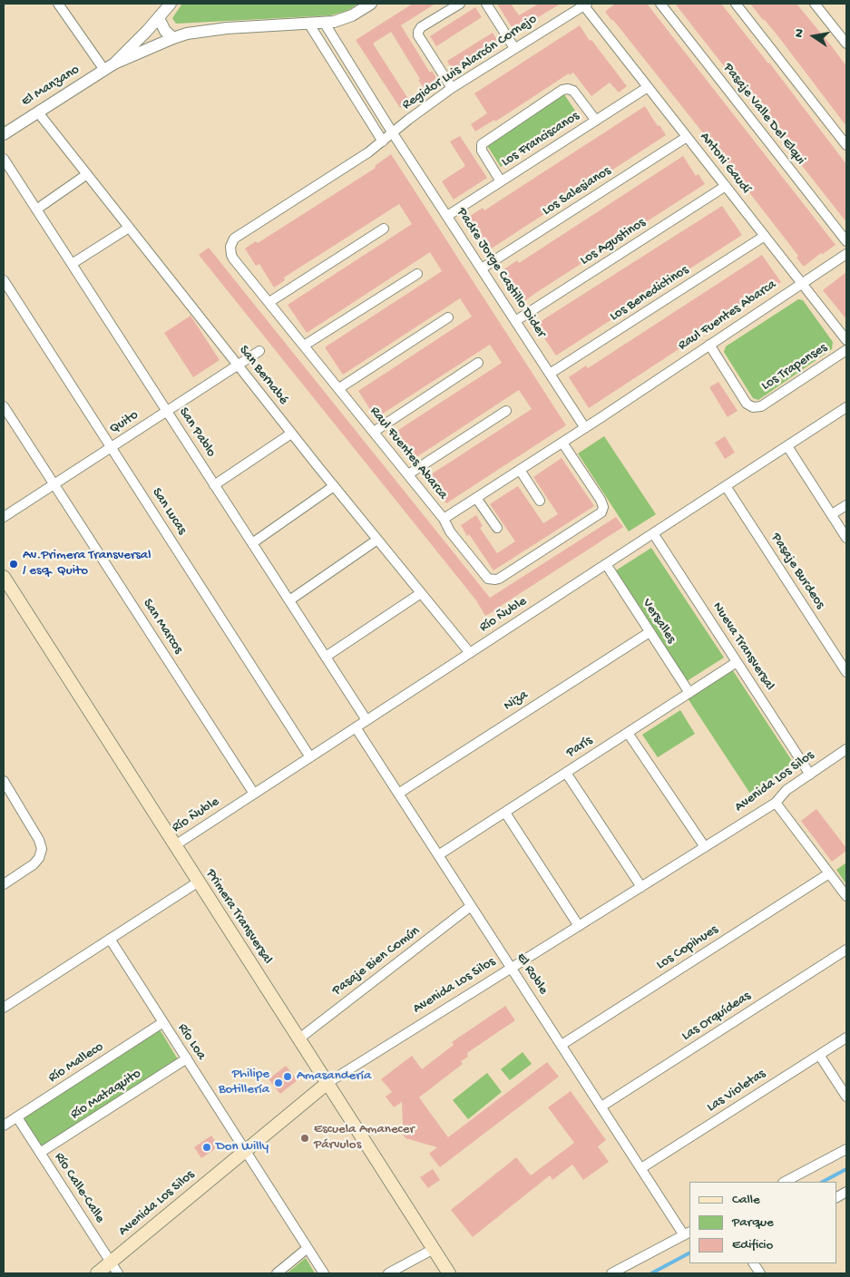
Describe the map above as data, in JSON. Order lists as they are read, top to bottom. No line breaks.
{"streets":{"main road":["Avenida Los Silos","Primera Transversal"],"street":["Regidor Luis Alarcón Cornejo","El Manzano","Pasaje Valle Del Elqui","Los Franciscanos","Antoni Gaudí","Los Salesianos","Los Agustinos","Padre Jorge Castillo Dider","Los Benedictinos","Raul Fuentes Abarca","Los Trapenses","San Bernabé","Quito","San Pablo","San Lucas","Pasaje Burdeos","Río Ñuble","Versalles","San Marcos","Nueva Transversal","Niza","París","Los Copihues","Pasaje Bien Común","El Roble","Las Orquídeas","Río Loa","Río Malleco","Las Violetas","Río Mataquito","Río Calle-Calle"]},"crossings":[["Regidor Luis Alarcón Cornejo","Antoni Gaudí"],["Regidor Luis Alarcón Cornejo","Padre Jorge Castillo Dider"],["Regidor Luis Alarcón Cornejo","Raul Fuentes Abarca"],["El Manzano","Padre Jorge Castillo Dider"],["El Manzano","San Bernabé"],["Los Franciscanos","Antoni Gaudí"],["Los Franciscanos","Padre Jorge Castillo Dider"],["Antoni Gaudí","Los Salesianos"],["Antoni Gaudí","Los Agustinos"],["Antoni Gaudí","Los Benedictinos"],["Antoni Gaudí","Raul Fuentes Abarca"],["Los Salesianos","Padre Jorge Castillo Dider"],["Los Agustinos","Padre Jorge Castillo Dider"],["Padre Jorge Castillo Dider","Los Benedictinos"],["Padre Jorge Castillo Dider","Raul Fuentes Abarca"],["Raul Fuentes Abarca","Los Trapenses"],["San Bernabé","Quito"],["San Bernabé","Río Ñuble"],["Quito","San Pablo"],["Quito","San Lucas"],["Quito","San Marcos"],["San Pablo","Río Ñuble"],["San Lucas","Río Ñuble"],["Pasaje Burdeos","Río Ñuble"],["Río Ñuble","Versalles"],["Río Ñuble","San Marcos"],["Río Ñuble","Nueva Transversal"],["Río Ñuble","Primera Transversal"],["Río Ñuble","El Roble"],["Versalles","Niza"],["Versalles","París"],["Nueva Transversal","París"],["Nueva Transversal","Avenida Los Silos"],["Niza","El Roble"],["París","El Roble"],["Avenida Los Silos","Primera Transversal"],["Avenida Los Silos","El Roble"],["Avenida Los Silos","Río Loa"],["Avenida Los Silos","Río Calle-Calle"],["Primera Transversal","Pasaje Bien Común"],["Los Copihues","El Roble"],["Pasaje Bien Común","El Roble"],["El Roble","Las Orquídeas"],["El Roble","Las Violetas"],["Río Loa","Río Malleco"],["Río Loa","Río Mataquito"],["Río Malleco","Río Calle-Calle"],["Río Mataquito","Río Calle-Calle"]],"places":["Av.Primera Transversal / esq. Quito","Amasandería","Philipe Botillería","Escuela Amanecer Párvulos","Don Willy"],"legend":["Calle","Parque","Edificio"],"north":"left"}
